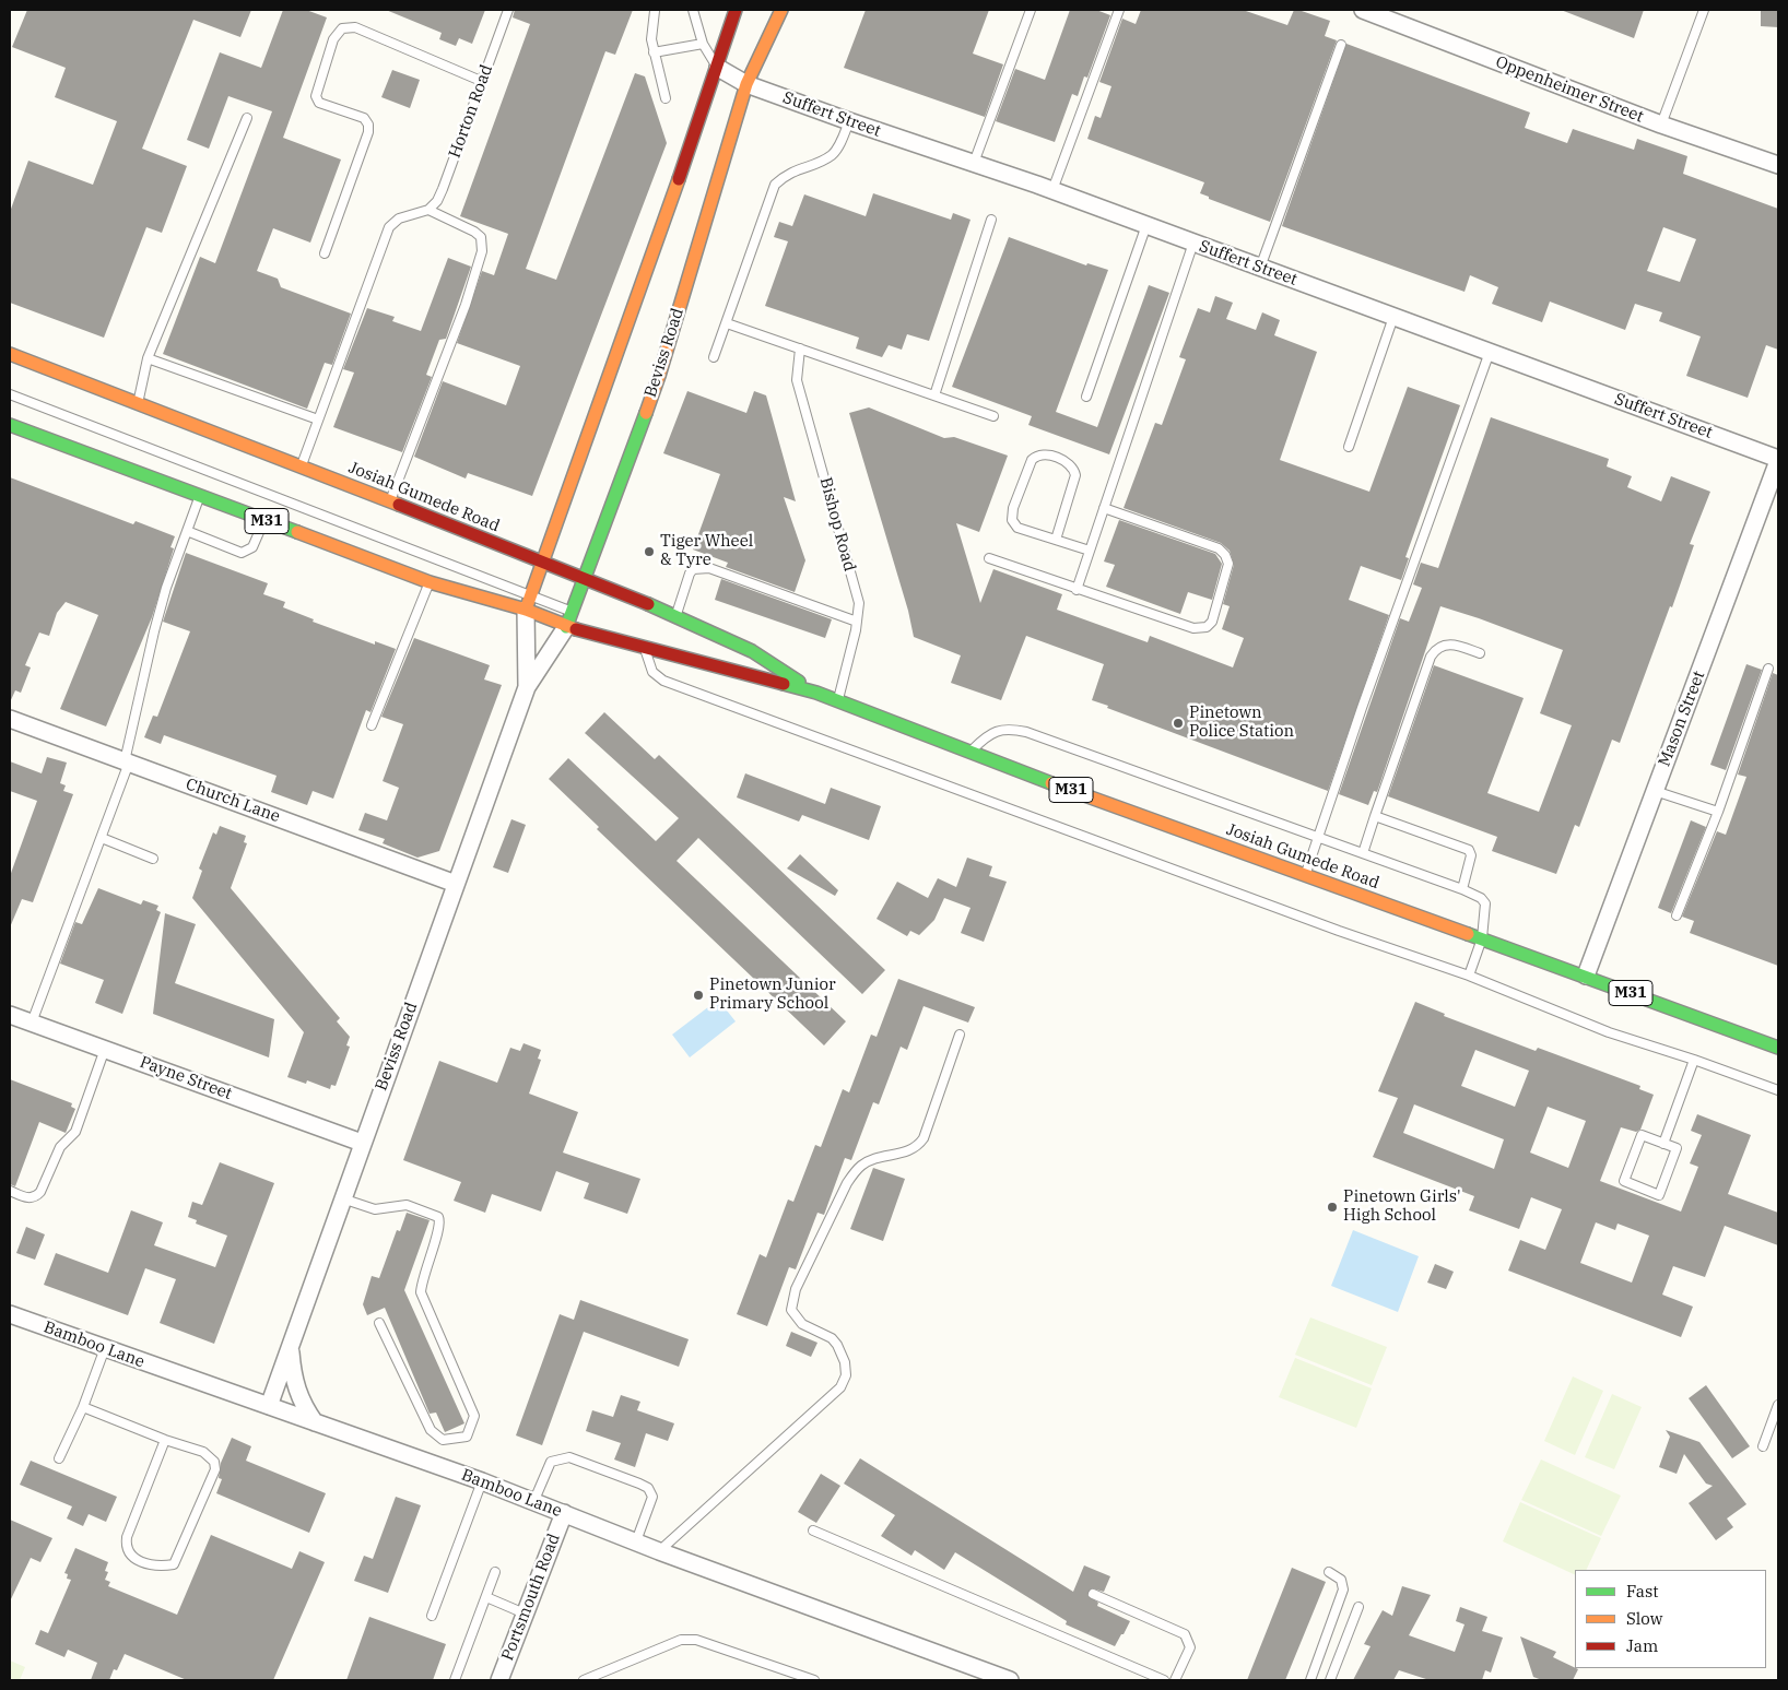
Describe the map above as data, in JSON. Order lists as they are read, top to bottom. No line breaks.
{"streets":{"main road":["Beviss Road","Josiah Gumede Road","M31"],"street":["Oppenheimer Street","Suffert Street","Mason Street","Church Lane","Payne Street","Bamboo Lane","Portsmouth Road"],"lane":["Horton Road","Bishop Road"]},"crossings":[["Suffert Street","Beviss Road"],["Suffert Street","Mason Street"],["Beviss Road","Josiah Gumede Road"],["Beviss Road","Church Lane"],["Beviss Road","Payne Street"],["Beviss Road","Bamboo Lane"],["Josiah Gumede Road","Bishop Road"],["Josiah Gumede Road","Mason Street"],["Bamboo Lane","Portsmouth Road"]],"places":["Tiger Wheel & Tyre","Pinetown Police Station","Pinetown Junior Primary School","Pinetown Girls' High School"],"legend":["Fast","Slow","Jam"]}
